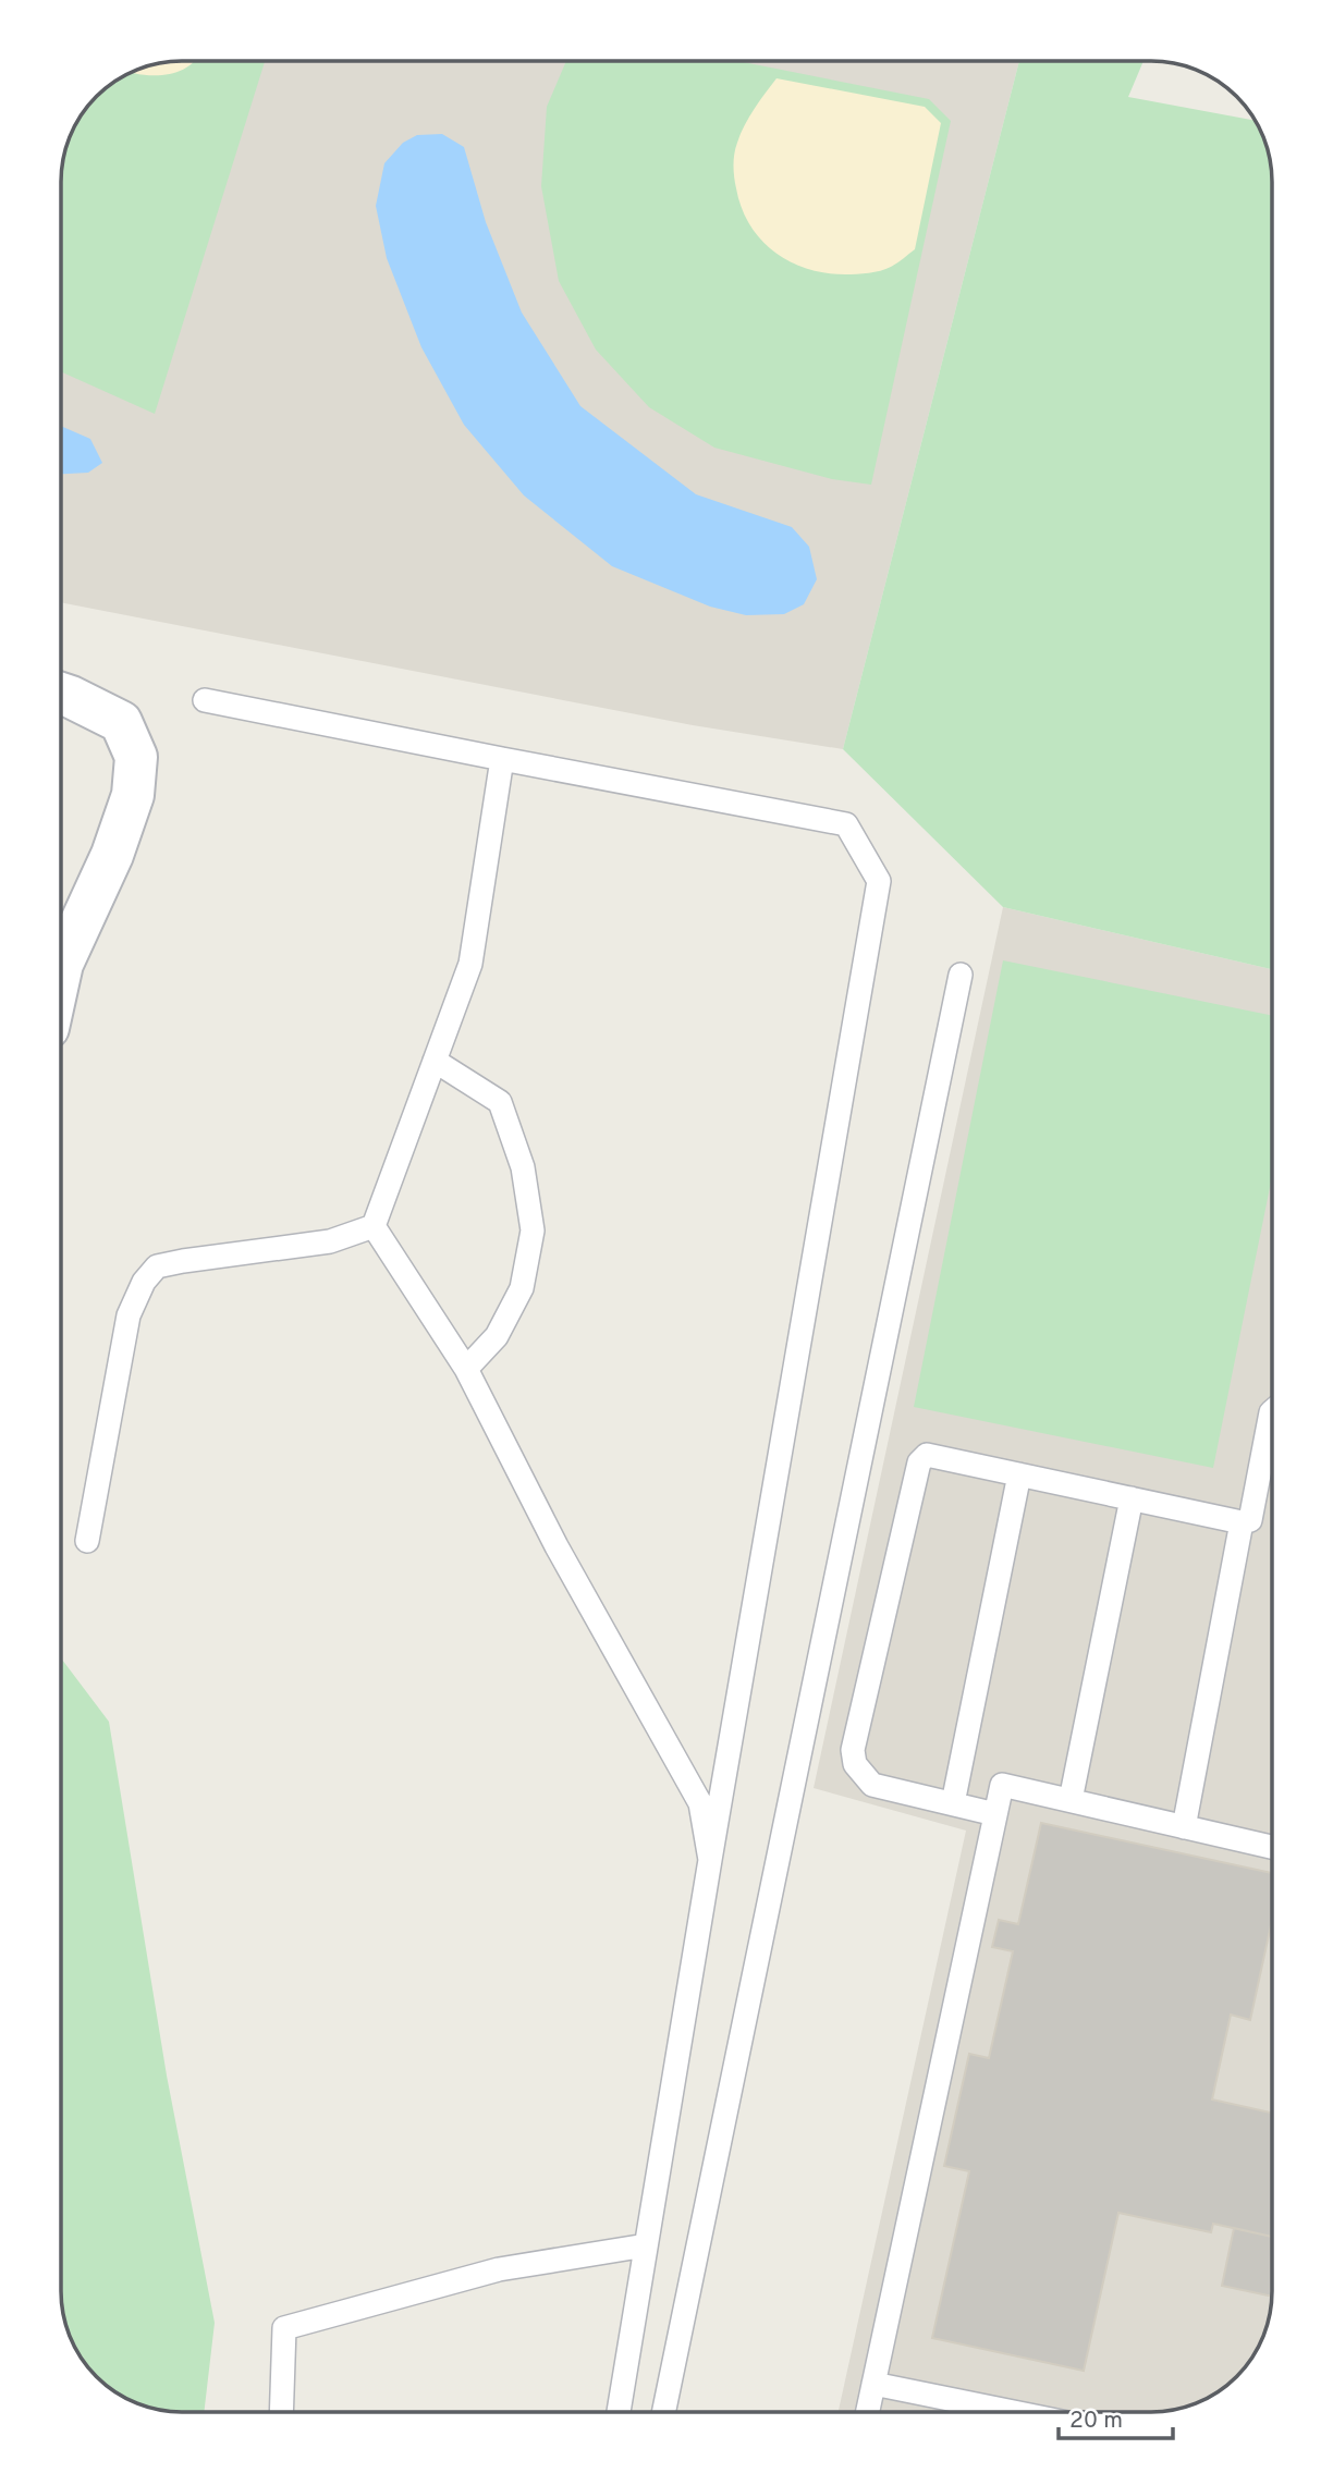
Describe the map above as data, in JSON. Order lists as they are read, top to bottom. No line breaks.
{"scale_bar":"20 m"}
